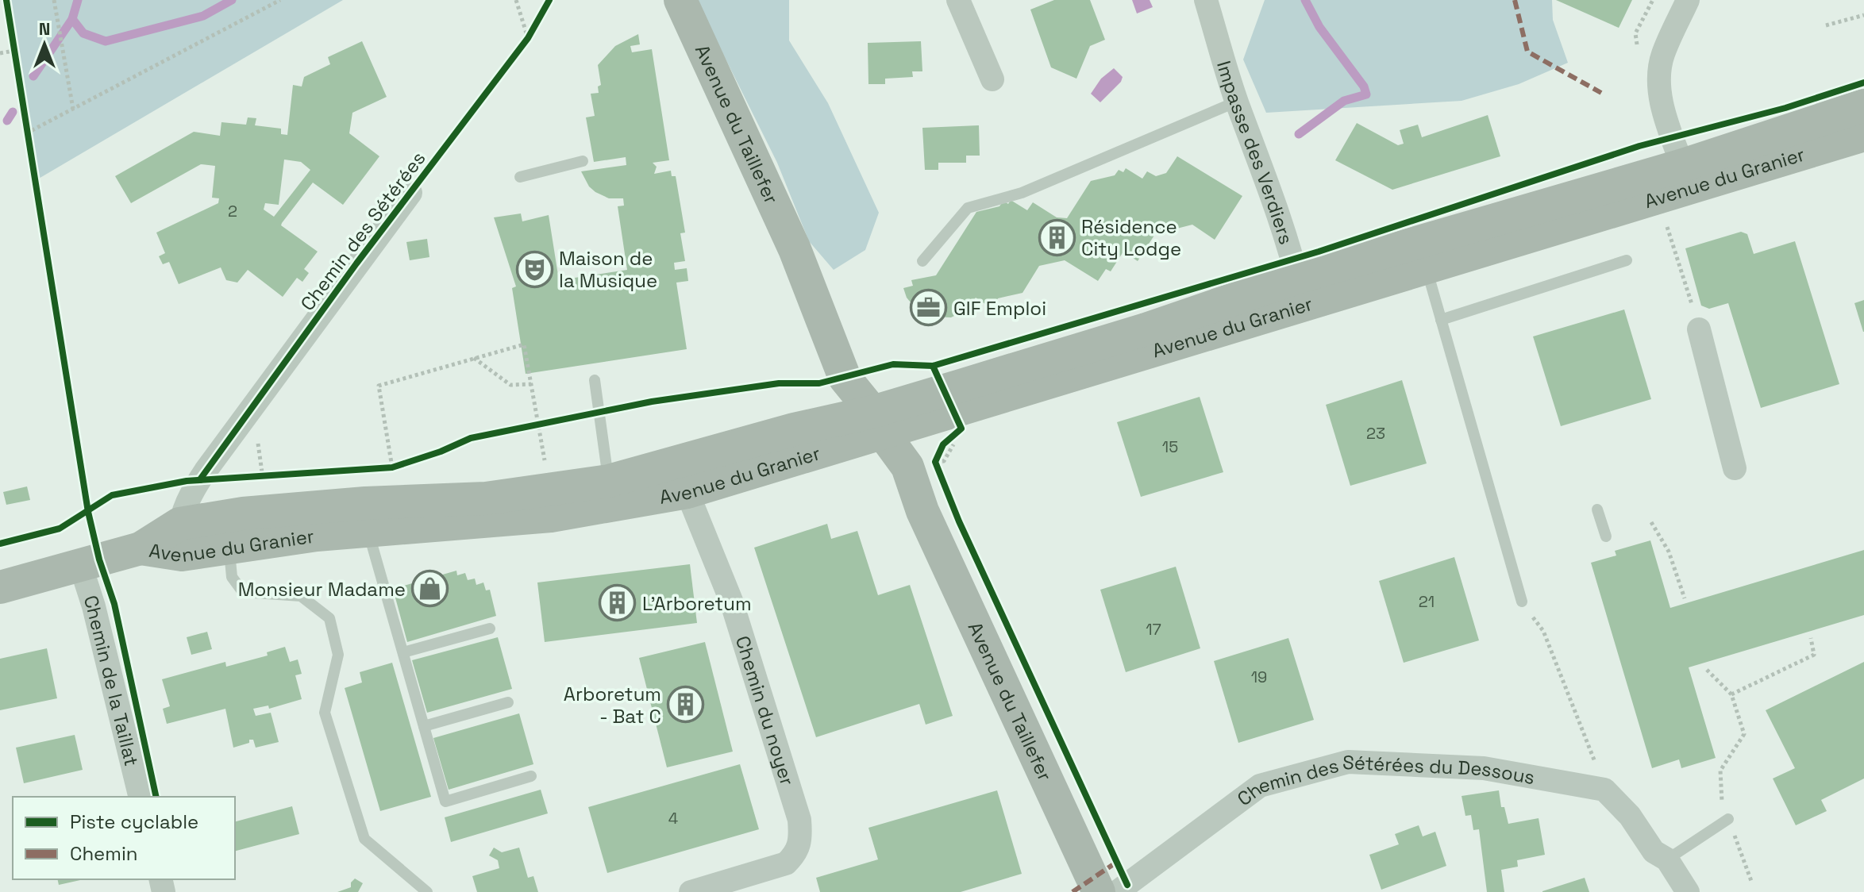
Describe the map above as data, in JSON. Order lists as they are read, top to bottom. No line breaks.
{"streets":{"street":["Avenue du Taillefer","Impasse des Verdiers","Avenue du Granier","Chemin des Sétérées","Chemin de la Taillat","Chemin du noyer","Chemin des Sétérées du Dessous"]},"crossings":[["Avenue du Taillefer","Avenue du Granier"],["Impasse des Verdiers","Avenue du Granier"],["Avenue du Granier","Chemin des Sétérées"],["Avenue du Granier","Chemin de la Taillat"],["Avenue du Granier","Chemin du noyer"]],"places":{"building":["Résidence City Lodge","L'Arboretum","Arboretum - Bat C"],"theatre":["Maison de la Musique"],"office":["GIF Emploi"],"shop":["Monsieur Madame"]},"house_numbers":["2","23","15","21","17","19","4"],"legend":["Piste cyclable","Chemin"],"north":"top"}
